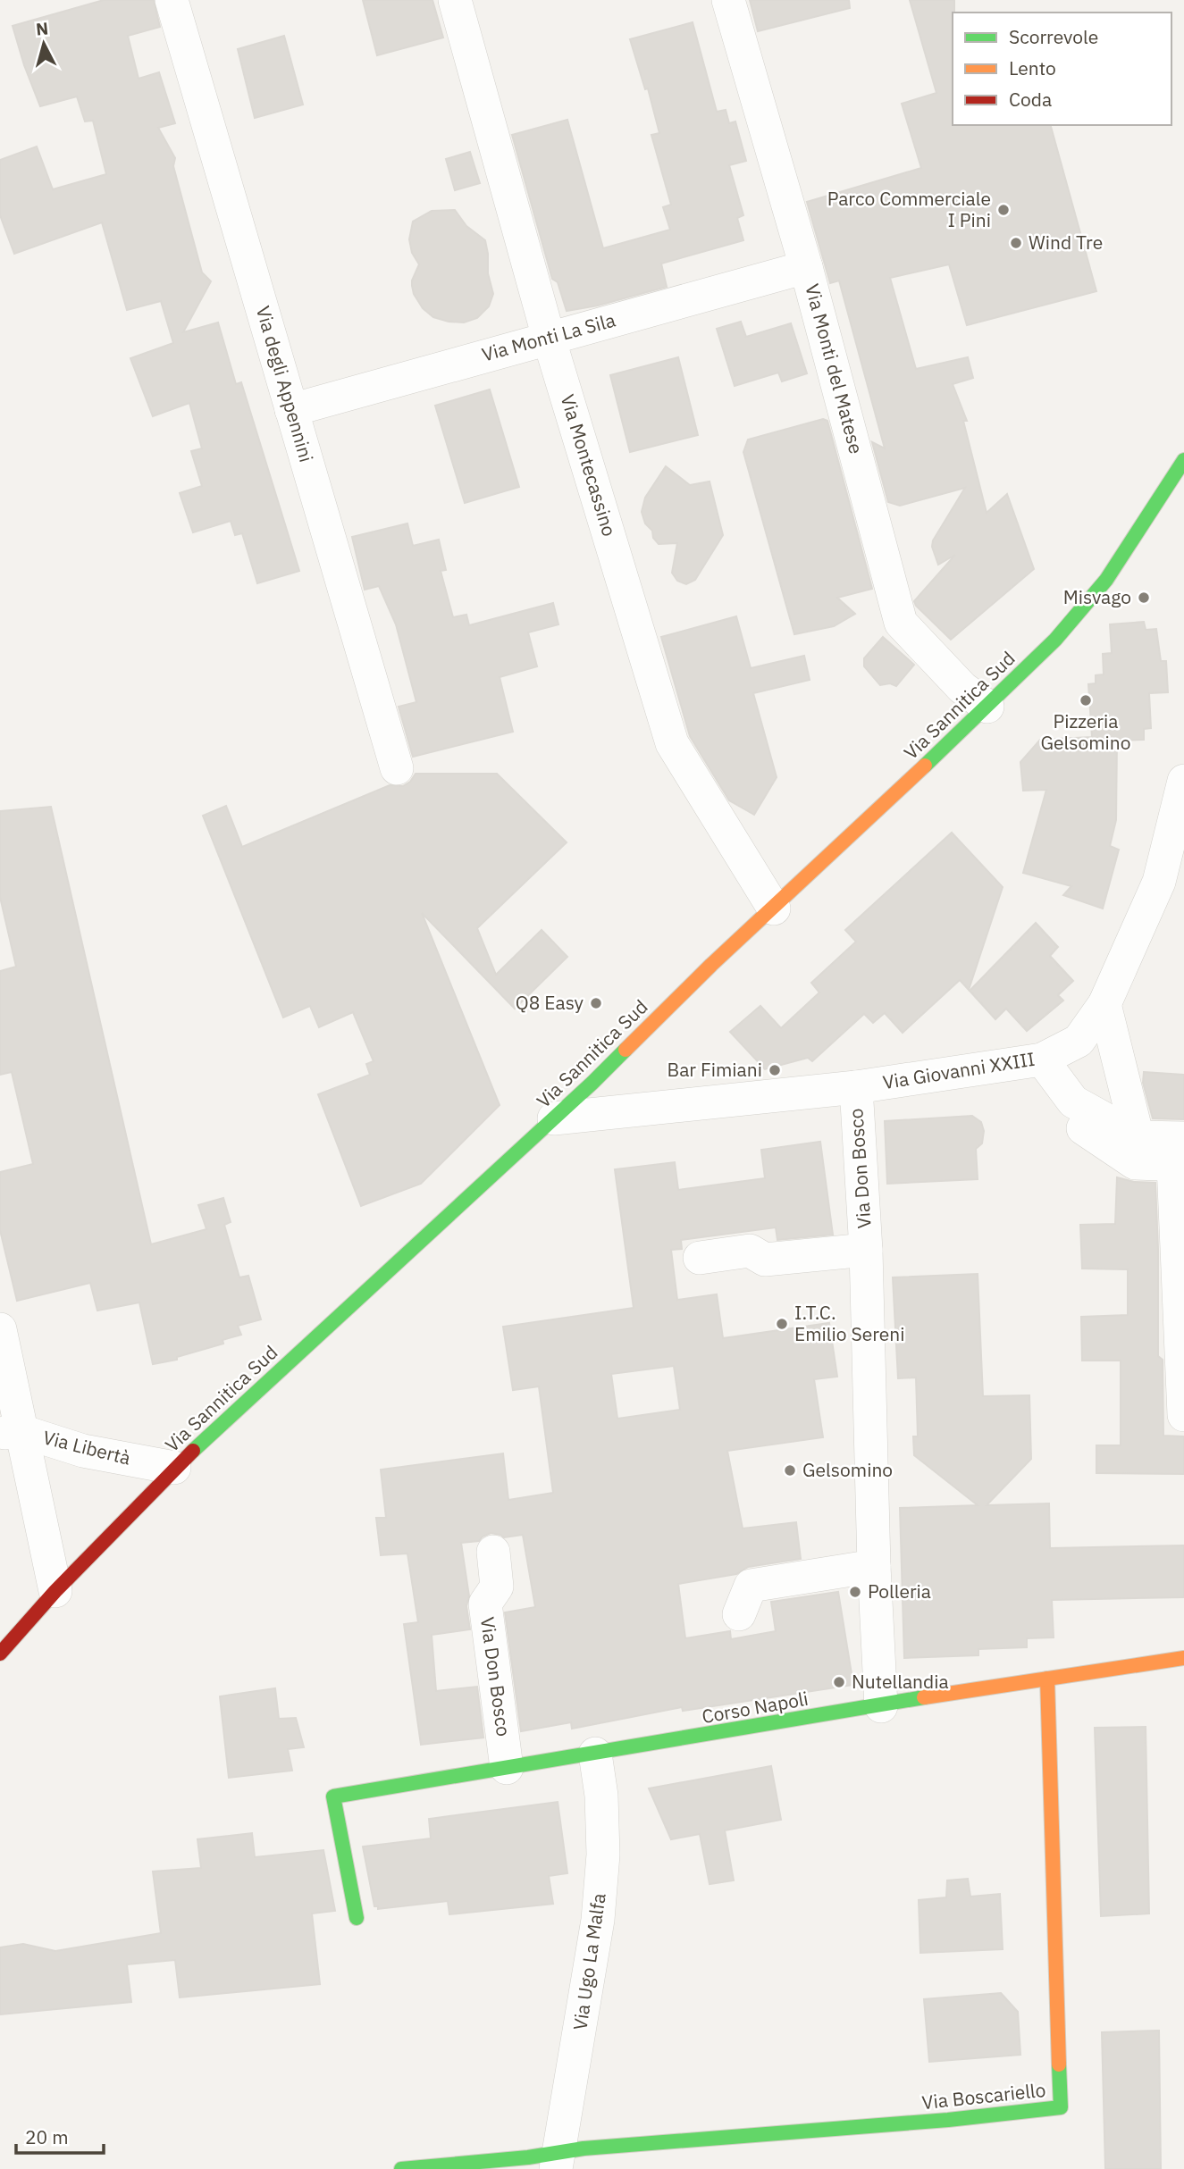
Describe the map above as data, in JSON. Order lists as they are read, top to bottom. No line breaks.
{"streets":{"street":["Via Monti La Sila","Via Monti del Matese","Via degli Appennini","Via Montecassino","Via Sannitica Sud","Via Giovanni XXIII","Via Don Bosco","Via Libertà","Corso Napoli","Via Ugo La Malfa","Via Boscariello"]},"crossings":[["Via Monti La Sila","Via Monti del Matese"],["Via Monti La Sila","Via degli Appennini"],["Via Monti La Sila","Via Montecassino"],["Via Monti del Matese","Via Sannitica Sud"],["Via Montecassino","Via Sannitica Sud"],["Via Sannitica Sud","Via Giovanni XXIII"],["Via Sannitica Sud","Via Libertà"],["Via Giovanni XXIII","Via Don Bosco"],["Via Don Bosco","Corso Napoli"],["Corso Napoli","Via Ugo La Malfa"],["Corso Napoli","Via Boscariello"],["Via Ugo La Malfa","Via Boscariello"]],"places":["Parco Commerciale I Pini","Wind Tre","Misvago","Pizzeria Gelsomino","Q8 Easy","Bar Fimiani","I.T.C. Emilio Sereni","Gelsomino","Polleria","Nutellandia"],"legend":["Scorrevole","Lento","Coda"],"scale_bar":"20 m","north":"top"}
